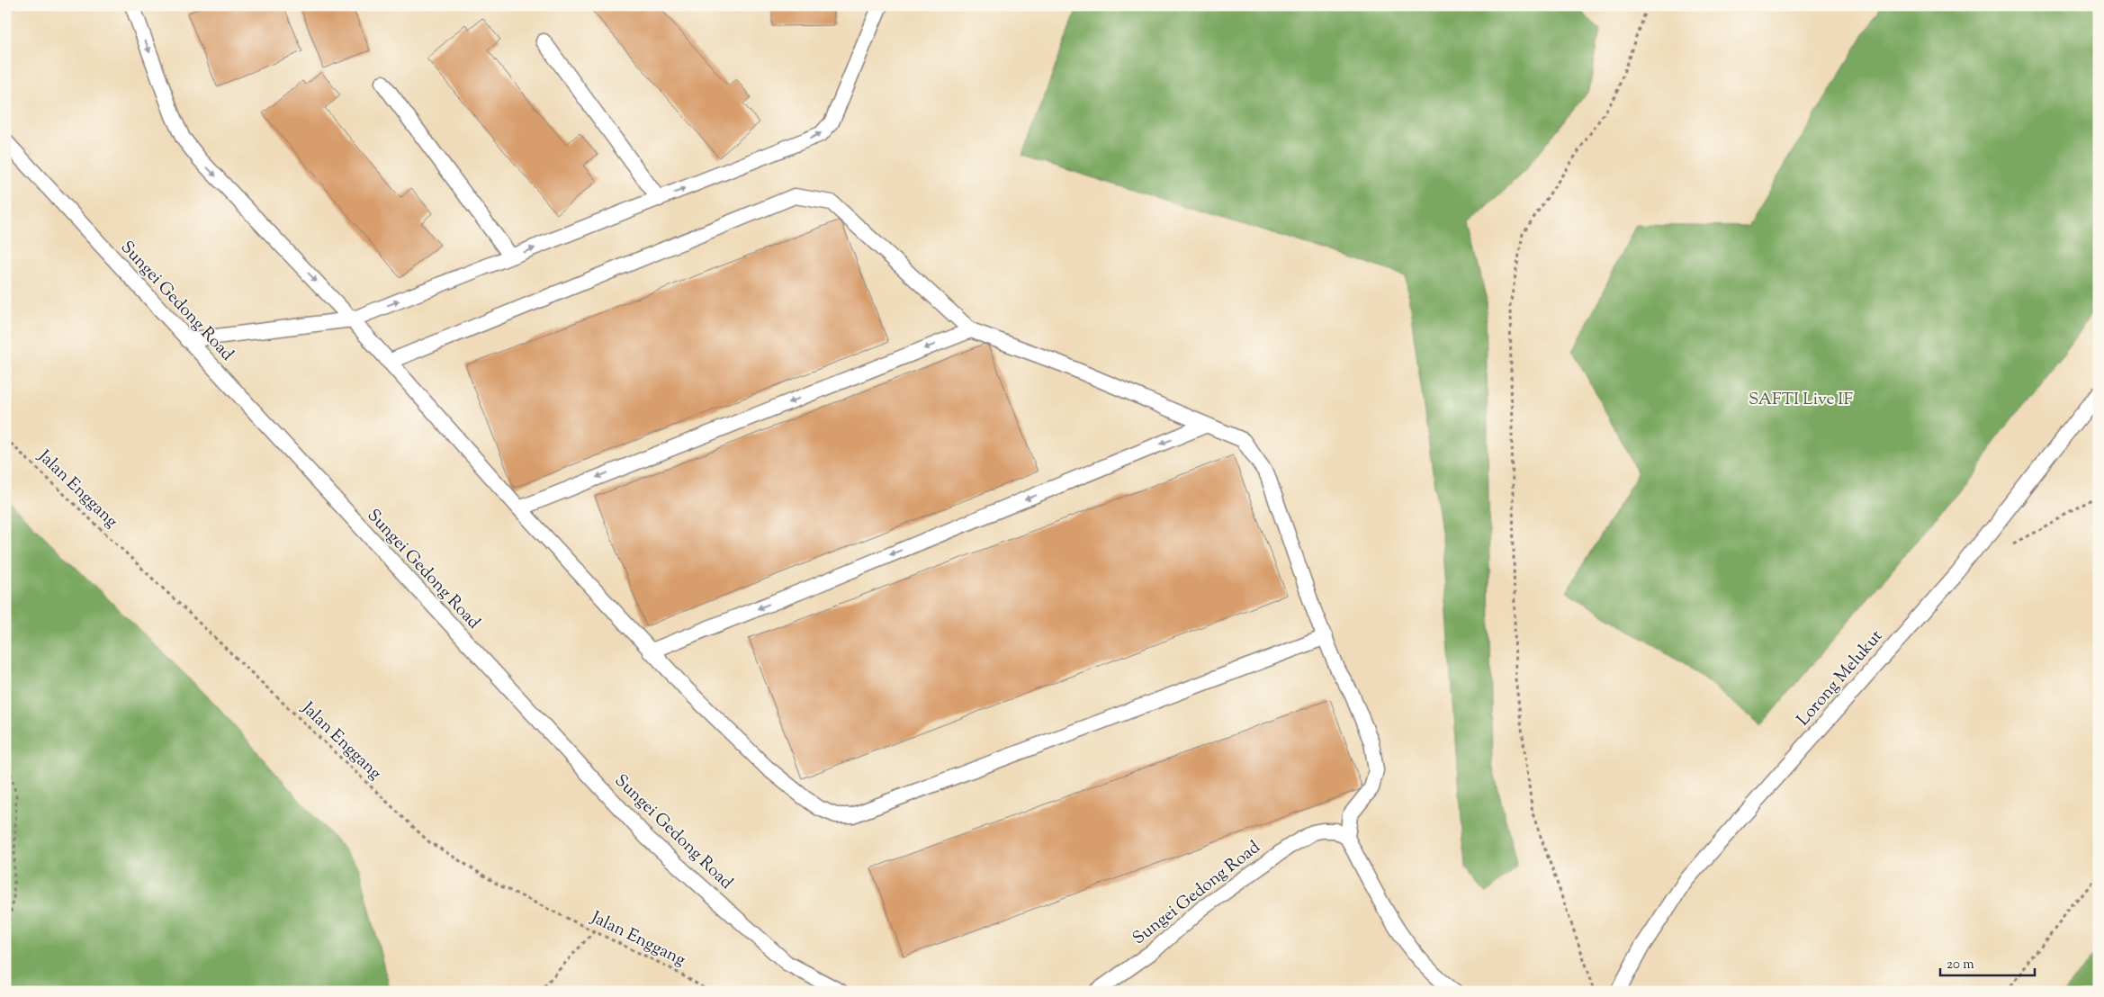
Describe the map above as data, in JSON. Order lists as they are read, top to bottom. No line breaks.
{"streets":{"lane":["Sungei Gedong Road","Lorong Melukut"],"path":["Jalan Enggang"]},"parks":["SAFTI Live IF"],"scale_bar":"20 m"}
